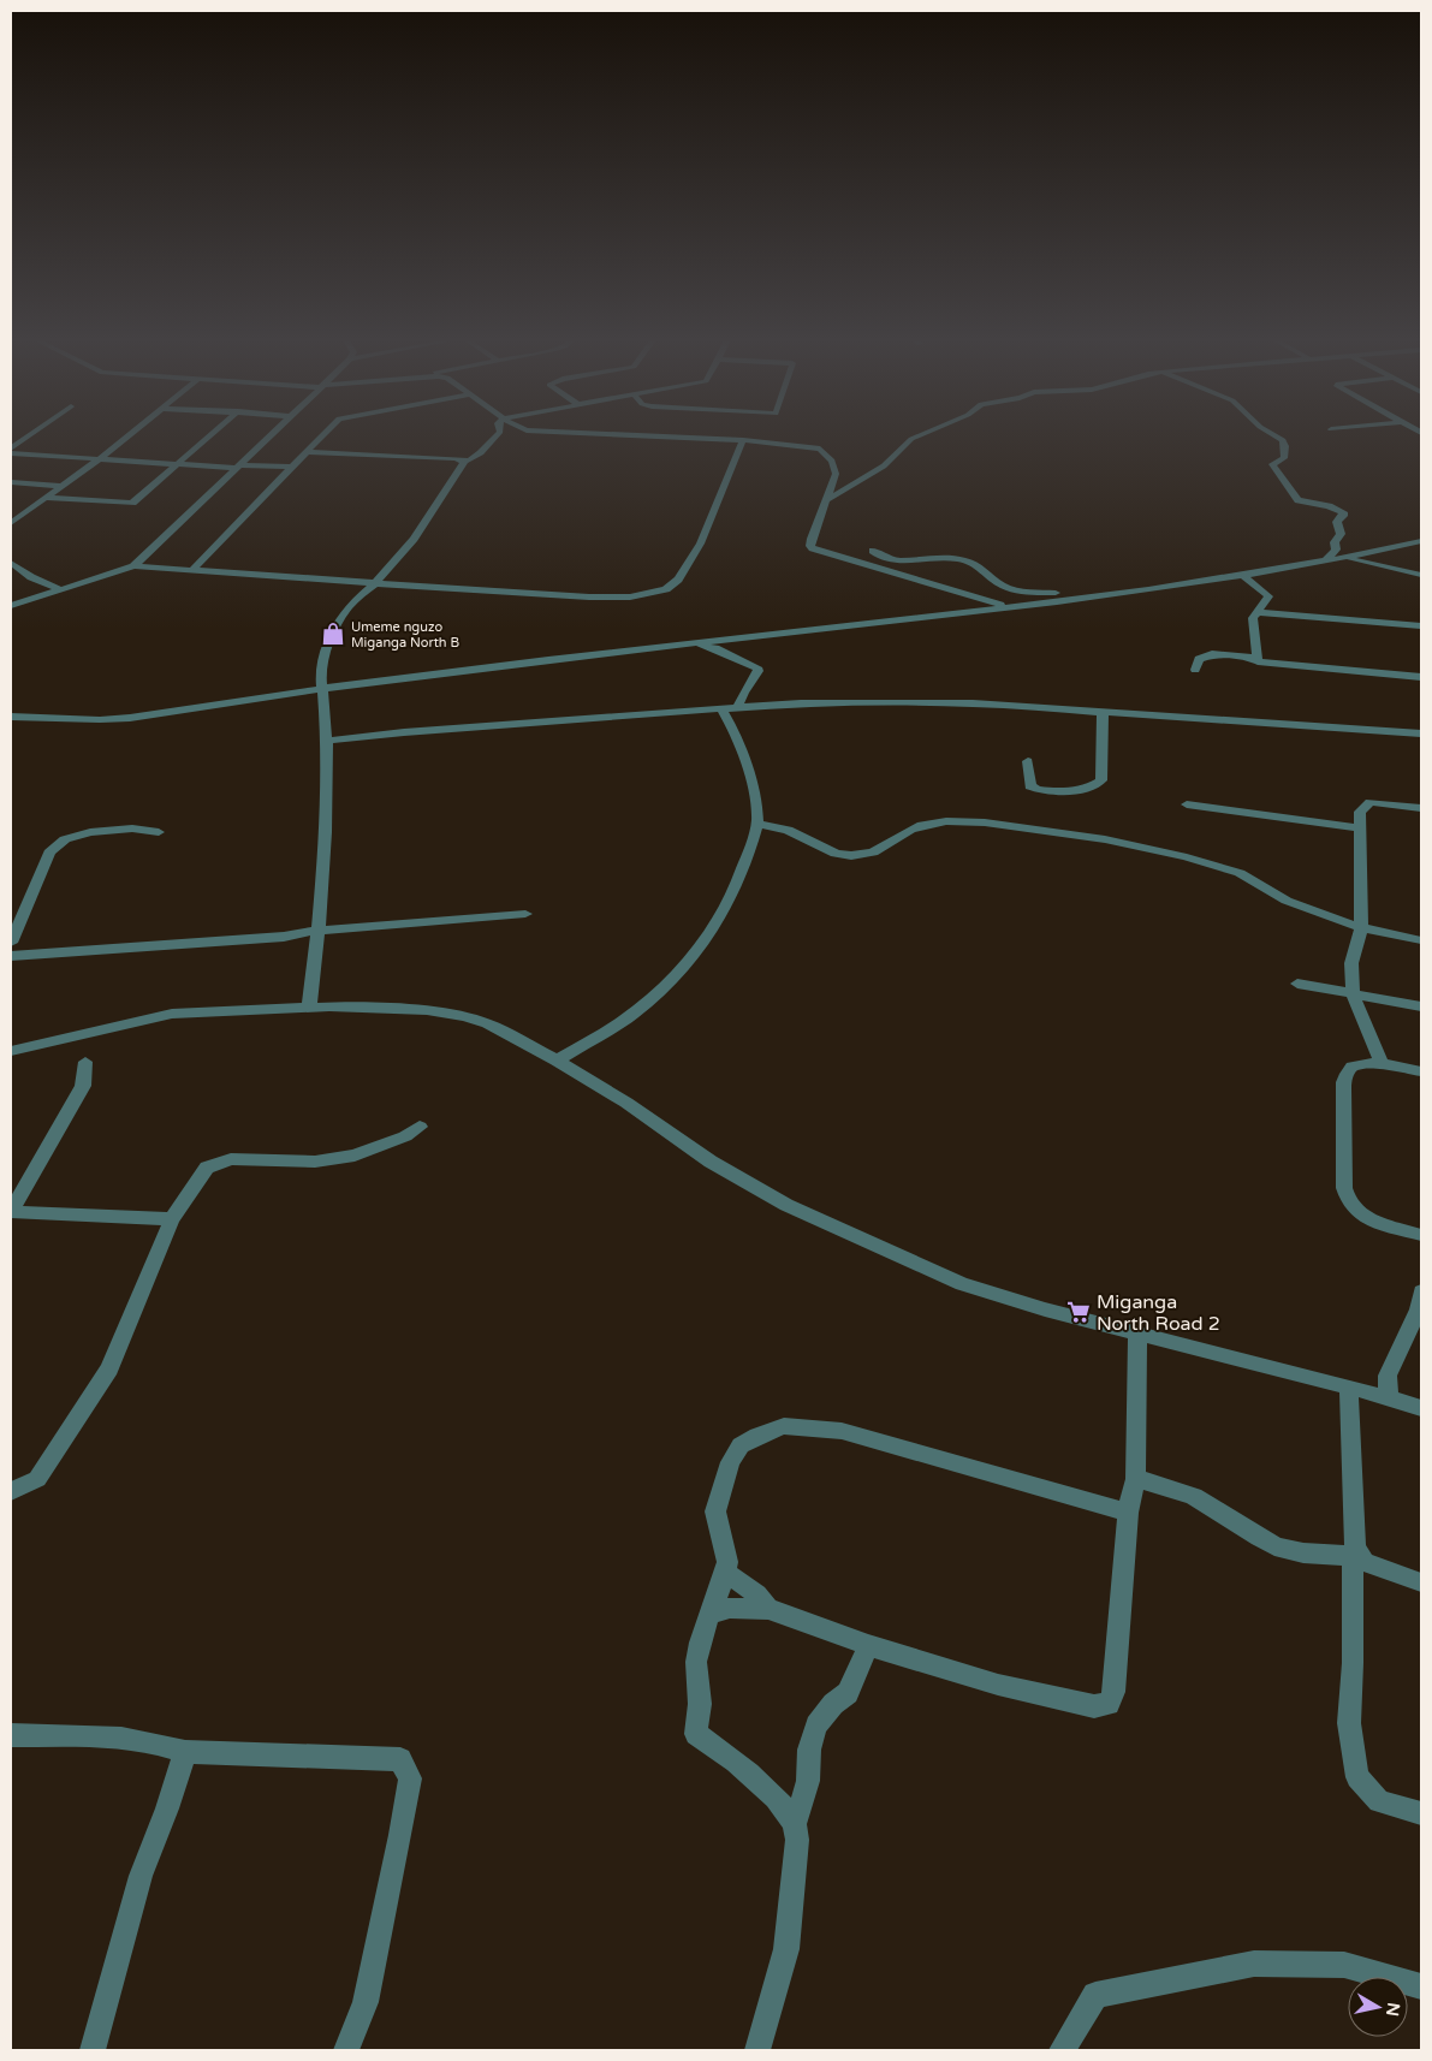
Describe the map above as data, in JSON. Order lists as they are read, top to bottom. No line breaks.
{"places":{"shop":["Umeme nguzo Miganga North B"],"supermarket":["Miganga North Road 2"]},"north":"right"}
